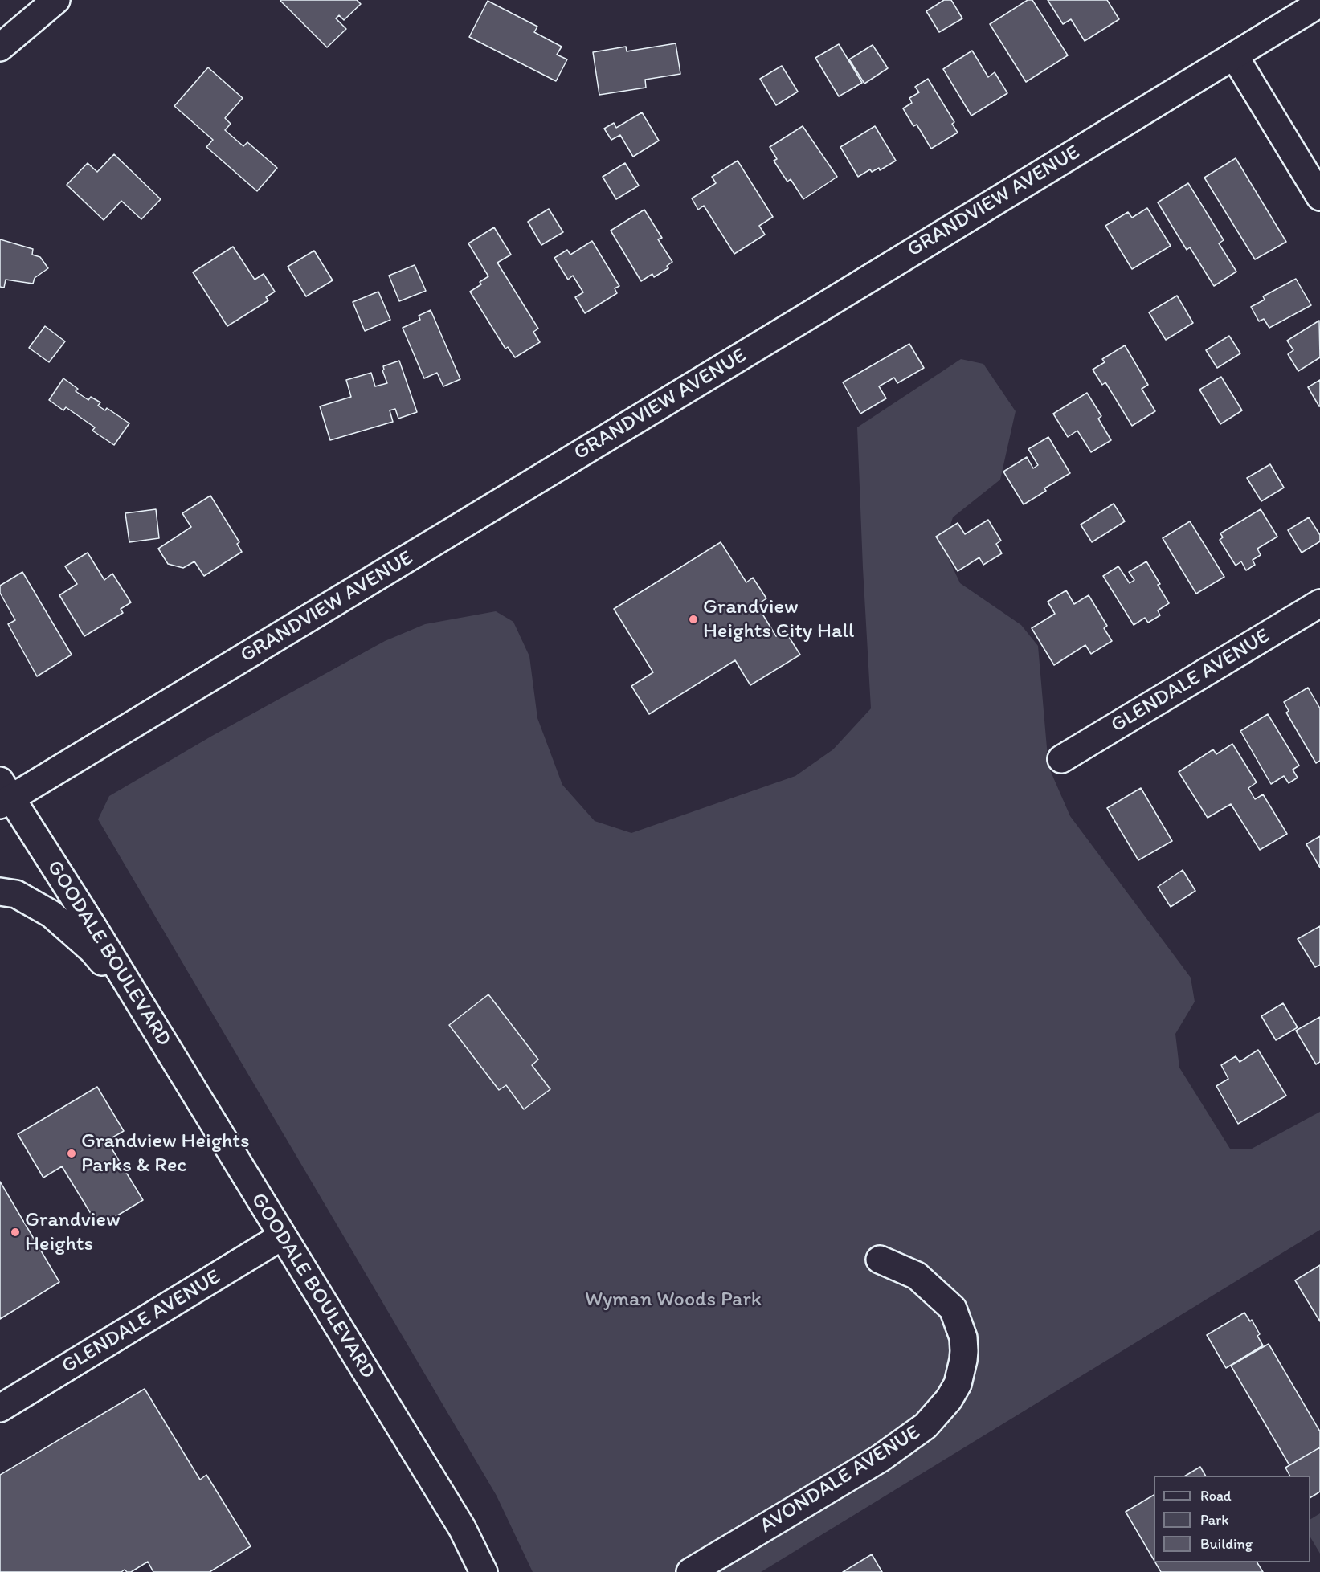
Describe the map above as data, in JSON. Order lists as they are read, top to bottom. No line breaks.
{"streets":{"main road":["GRANDVIEW AVENUE","GLENDALE AVENUE","GOODALE BOULEVARD","AVONDALE AVENUE"]},"crossings":[["GRANDVIEW AVENUE","GOODALE BOULEVARD"],["GLENDALE AVENUE","GOODALE BOULEVARD"]],"parks":["Wyman Woods Park"],"places":["Grandview Heights City Hall","Grandview Heights Parks & Rec","Grandview Heights"],"legend":["Road","Park","Building"]}
